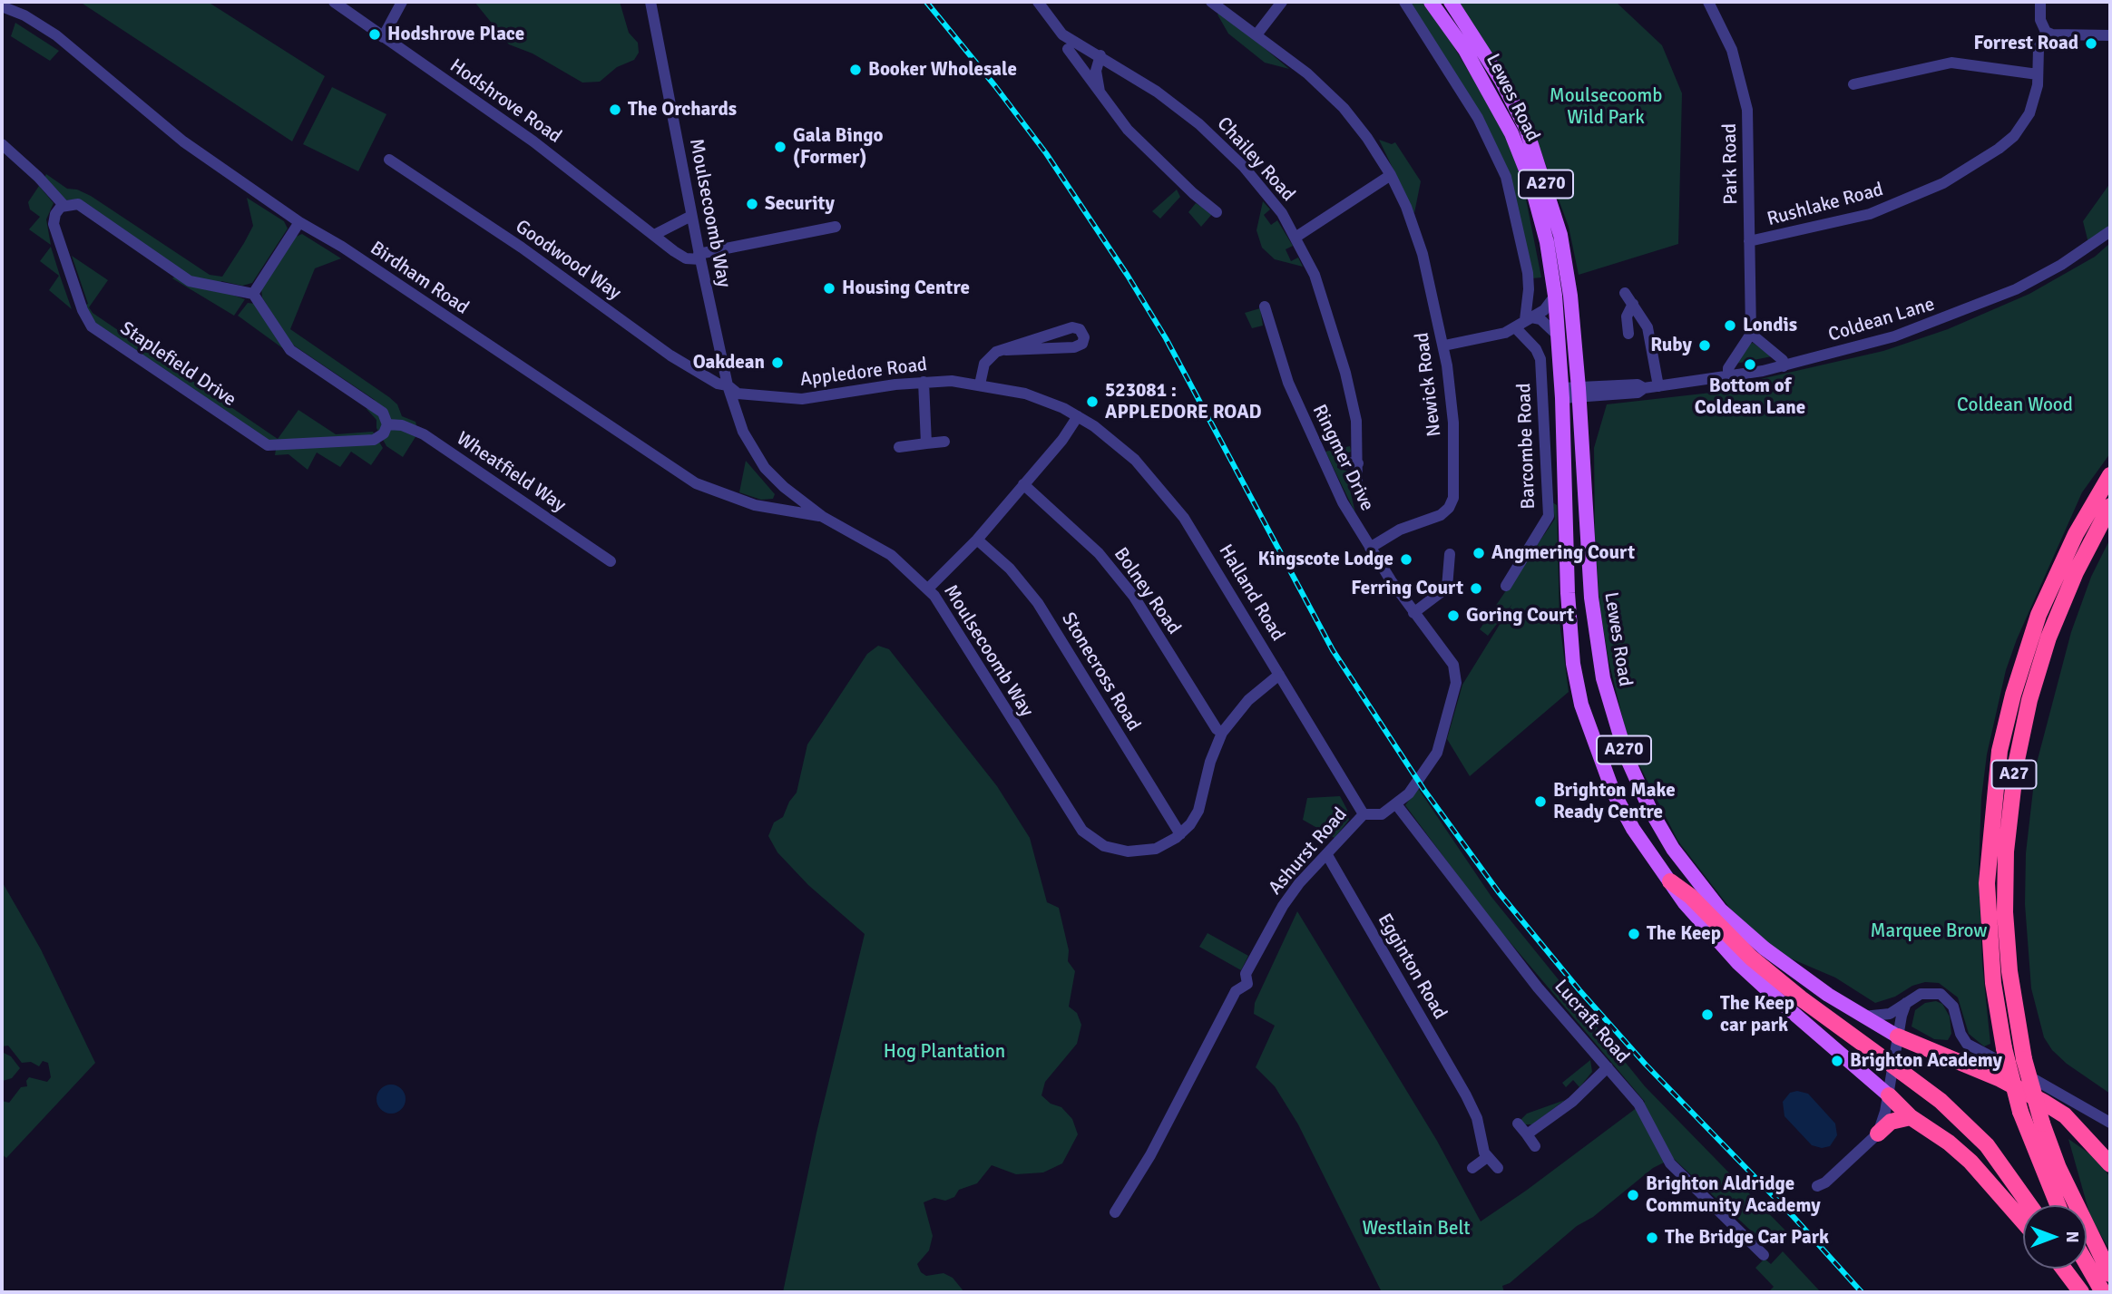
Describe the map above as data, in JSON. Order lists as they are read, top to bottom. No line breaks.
{"streets":{"highway":["A27"],"main road":["Lewes Road","A270"],"street":["Hodshrove Road","Chailey Road","Park Road","Rushlake Road","Moulsecoomb Way","Goodwood Way","Birdham Road","Coldean Lane","Staplefield Drive","Appledore Road","Newick Road","Barcombe Road","Ringmer Drive","Wheatfield Way","Bolney Road","Halland Road","Stonecross Road","Ashurst Road","Egginton Road","Lucraft Road"]},"crossings":[["Lewes Road","A270"],["Lewes Road","Coldean Lane"],["Hodshrove Road","Moulsecoomb Way"],["Park Road","Rushlake Road"],["Moulsecoomb Way","Goodwood Way"],["Moulsecoomb Way","Birdham Road"],["Moulsecoomb Way","Appledore Road"],["Moulsecoomb Way","Bolney Road"],["Moulsecoomb Way","Halland Road"],["Moulsecoomb Way","Stonecross Road"],["Goodwood Way","Appledore Road"],["Staplefield Drive","Wheatfield Way"],["Appledore Road","Halland Road"],["Newick Road","Ringmer Drive"],["Ringmer Drive","Ashurst Road"],["Halland Road","Ashurst Road"],["Ashurst Road","Egginton Road"],["Ashurst Road","Lucraft Road"]],"parks":["Moulsecoomb Wild Park","Coldean Wood","Marquee Brow","Hog Plantation","Westlain Belt"],"places":["Hodshrove Place","Forrest Road","Booker Wholesale","The Orchards","Gala Bingo (Former)","Security","Housing Centre","Londis","Ruby","Oakdean","Bottom of Coldean Lane","523081 : APPLEDORE ROAD","Angmering Court","Kingscote Lodge","Ferring Court","Goring Court","Brighton Make Ready Centre","The Keep","The Keep car park","Brighton Academy","Brighton Aldridge Community Academy","The Bridge Car Park"],"north":"right"}
